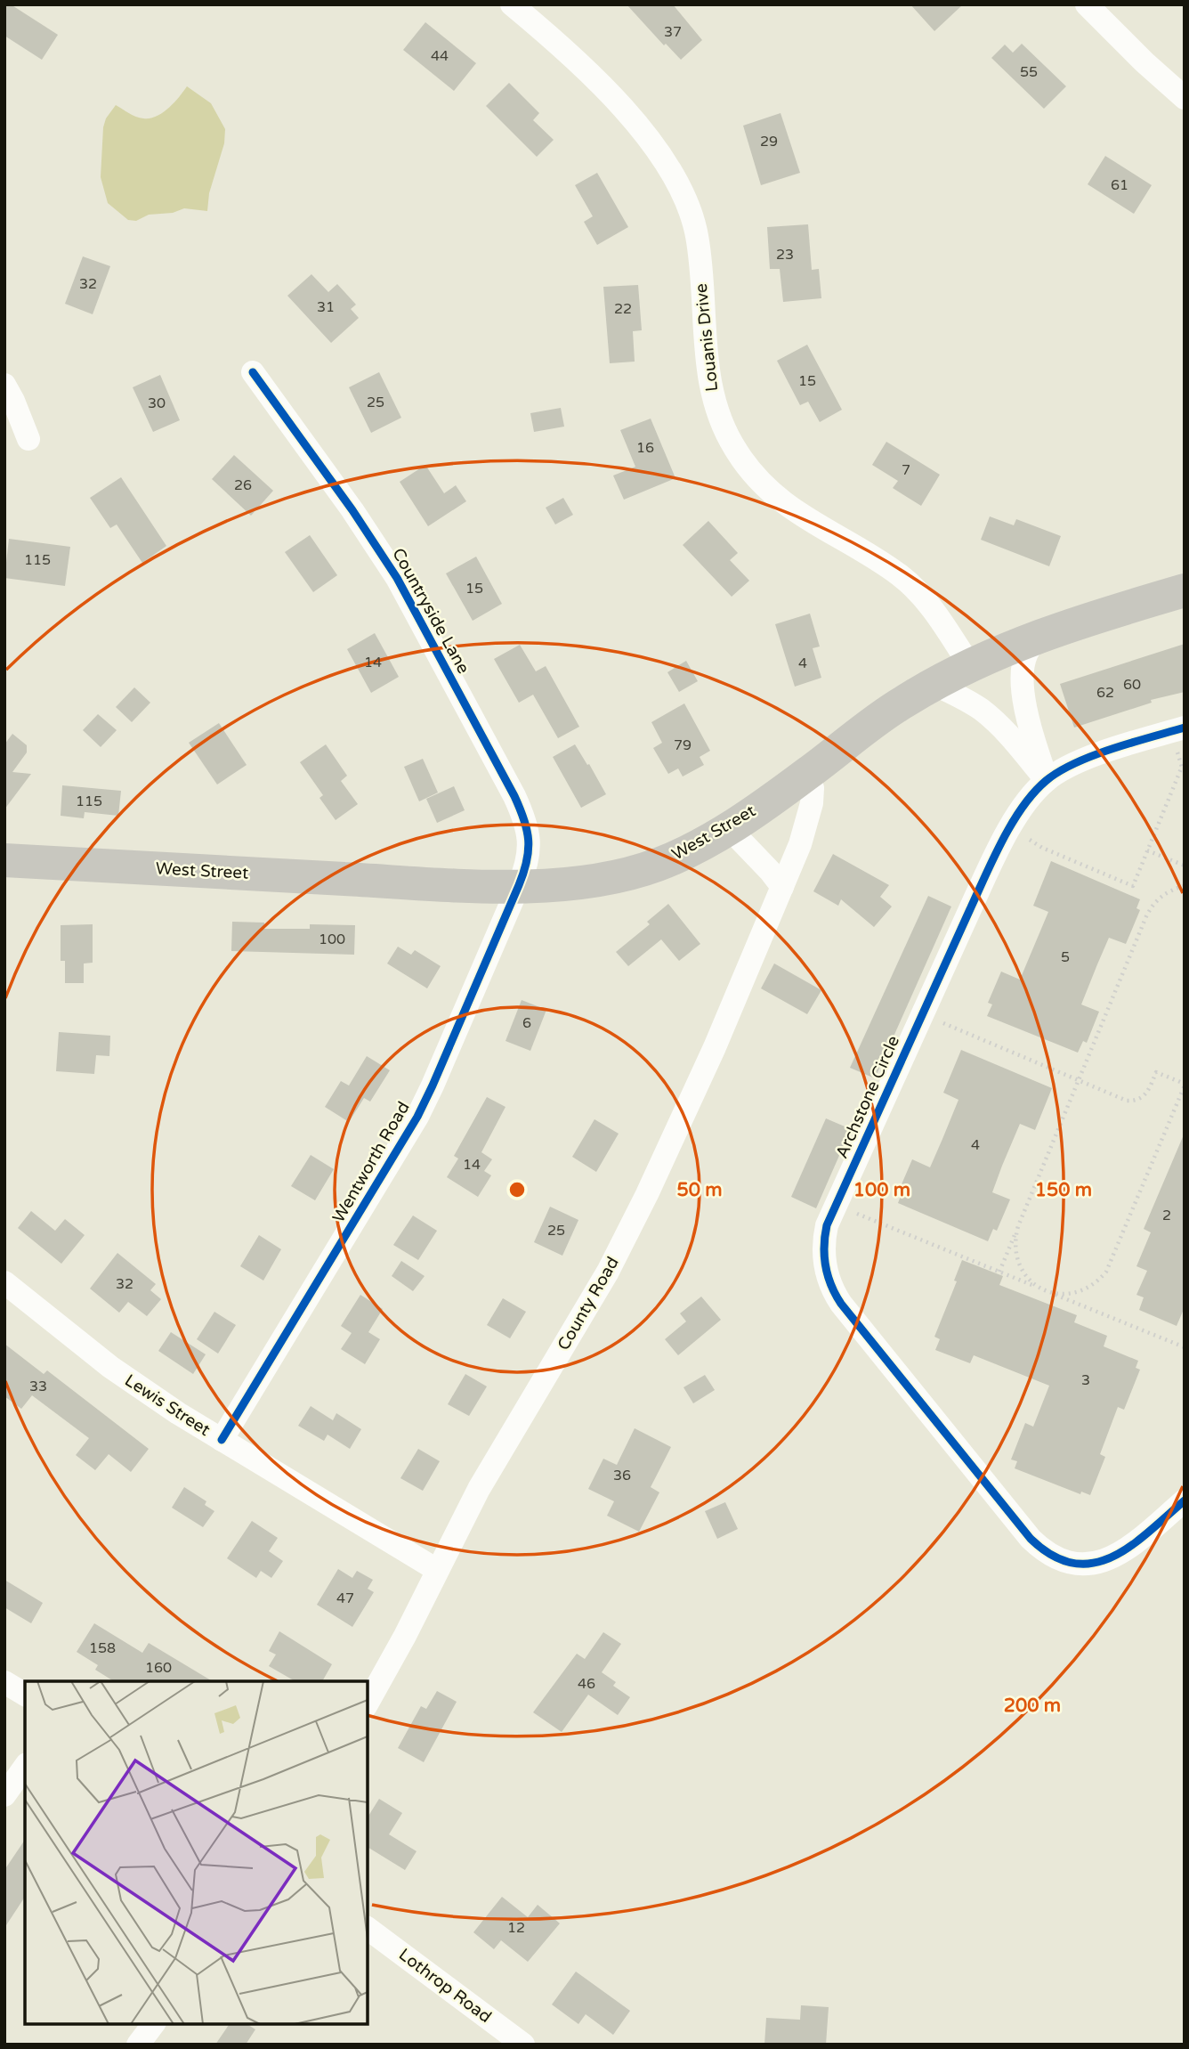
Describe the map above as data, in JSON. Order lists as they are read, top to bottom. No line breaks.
{"streets":{"main road":["West Street"],"street":["Louanis Drive","Countryside Lane","Archstone Circle","Wentworth Road","County Road","Lewis Street","Lothrop Road"]},"crossings":[["Louanis Drive","West Street"],["Countryside Lane","West Street"],["Countryside Lane","Wentworth Road"],["West Street","Wentworth Road"],["West Street","County Road"],["Wentworth Road","Lewis Street"],["County Road","Lewis Street"]],"house_numbers":["37","44","55","29","61","23","32","31","22","15","25","30","16","7","26","115","15","14","4","60","62","79","115","100","5","6","4","14","2","25","32","3","33","36","47","158","160","46","12"],"rings":["50 m","100 m","150 m","200 m"]}
